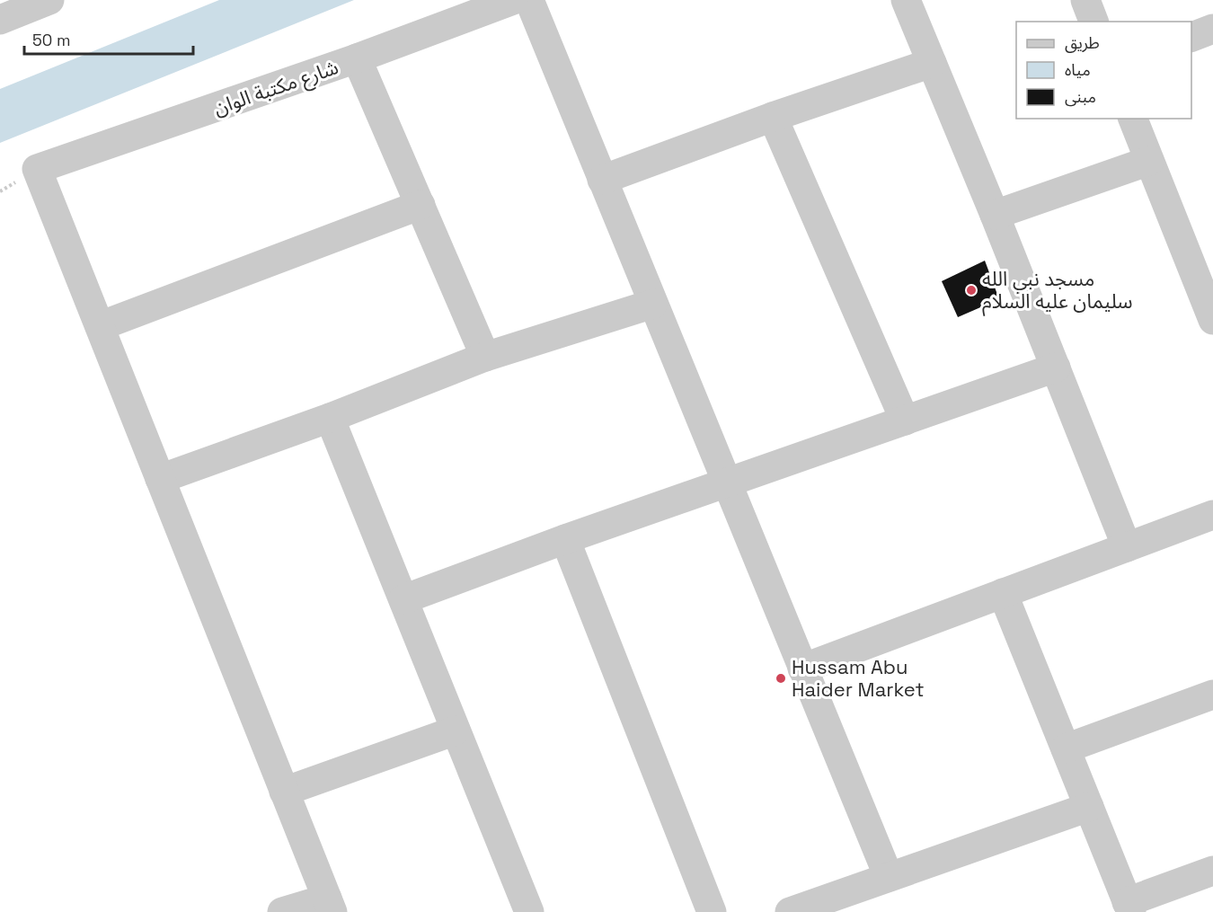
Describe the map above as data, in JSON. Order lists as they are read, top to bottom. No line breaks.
{"streets":{"street":["شارع مكتبة الوان"]},"places":["مسجد نبي الله سليمان عليه السلام","Hussam Abu Haider Market"],"legend":["طريق","مياه","مبنى"],"scale_bar":"50 m"}
